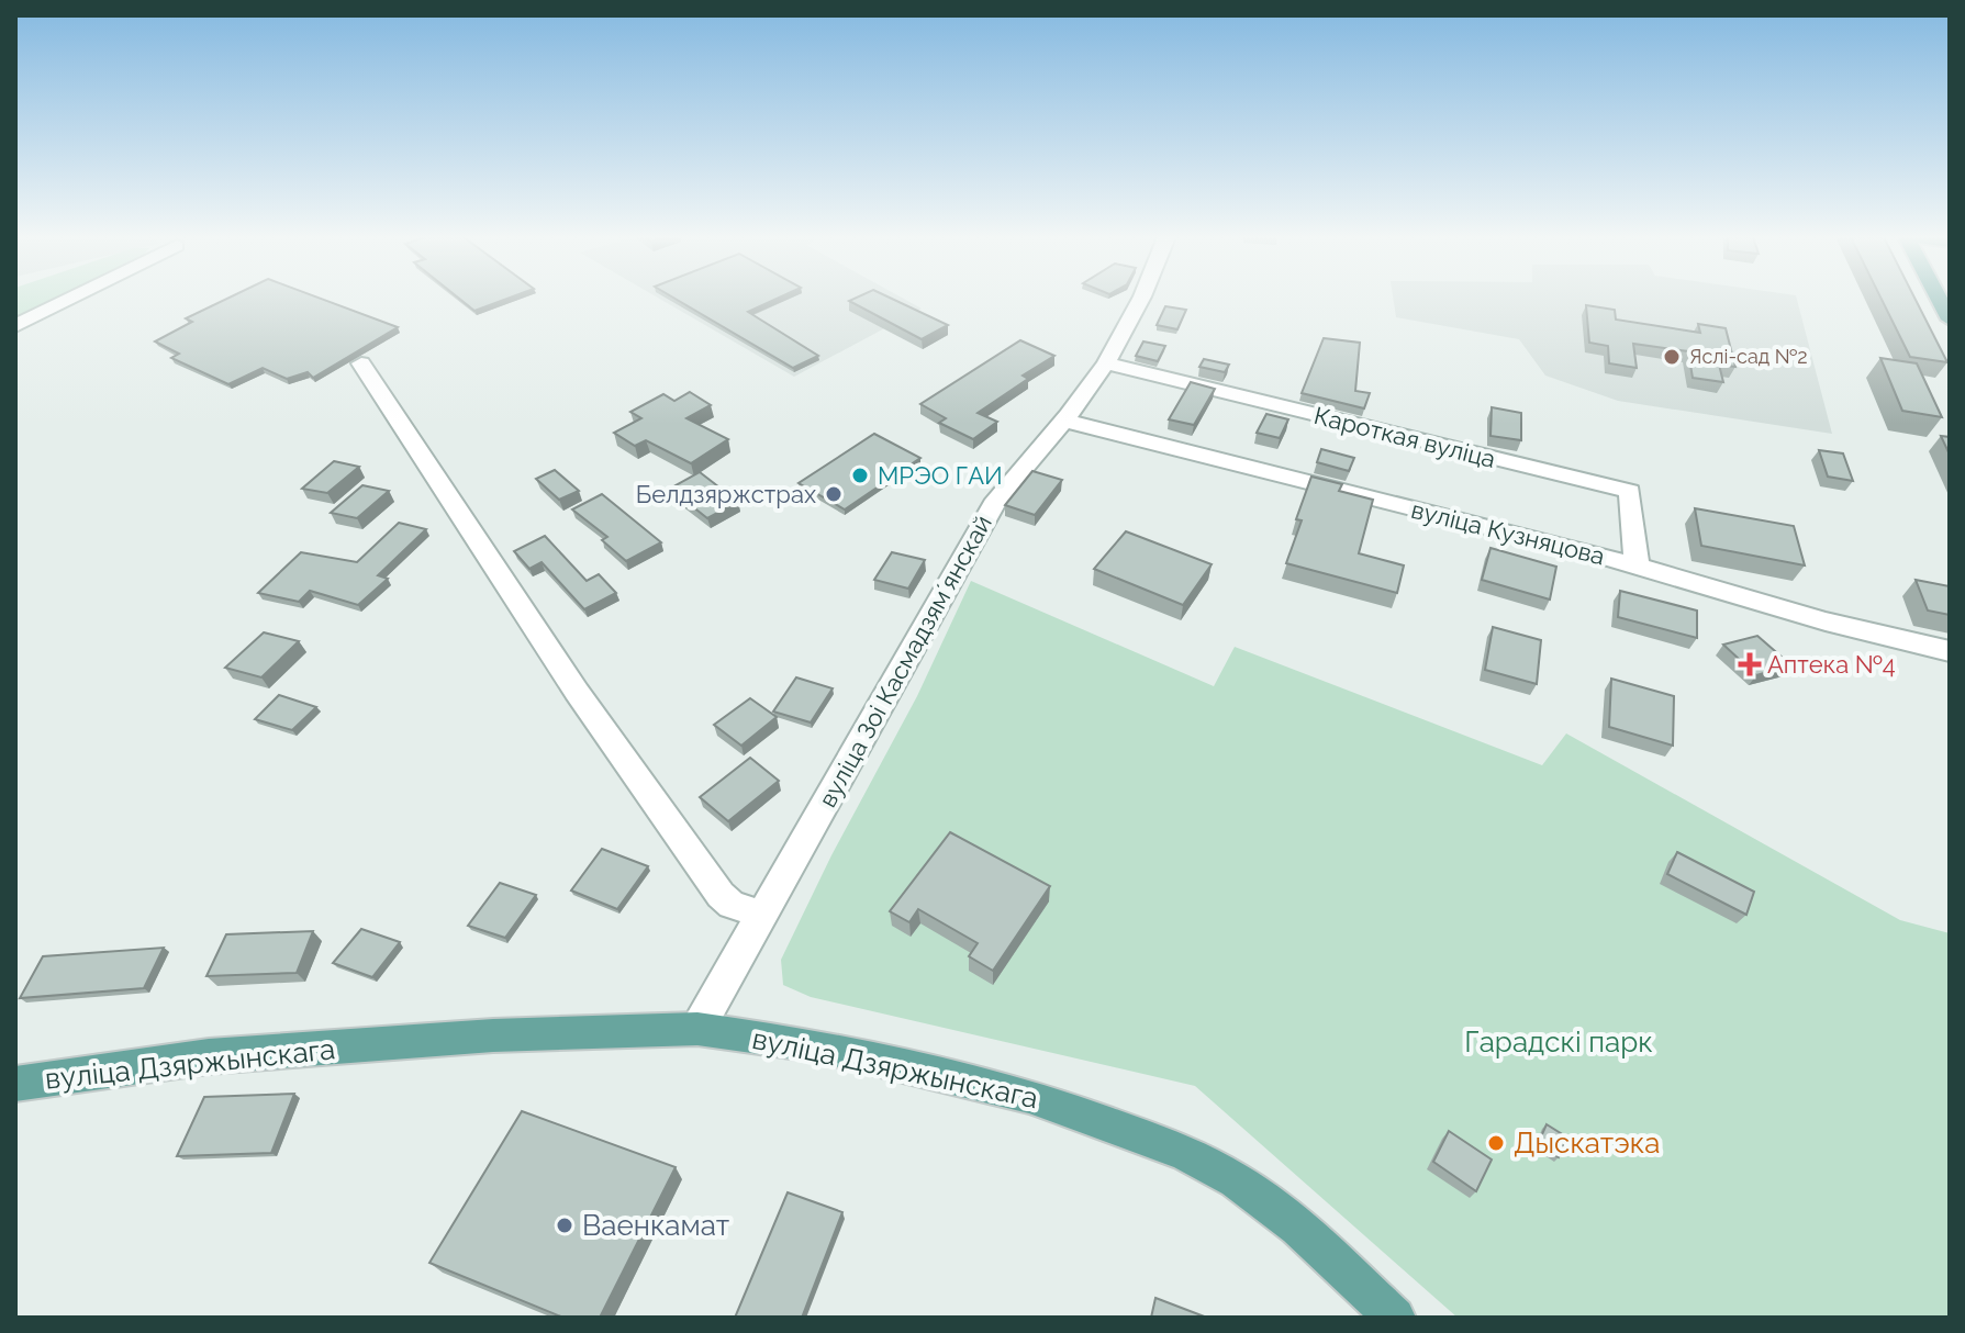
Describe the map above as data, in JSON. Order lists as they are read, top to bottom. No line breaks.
{"streets":{"main road":["вуліца Дзяржынскага"],"street":["Кароткая вуліца","вуліца Кузняцова","вуліца Зоі Касмадзямʼянскай"]},"crossings":[["Кароткая вуліца","вуліца Кузняцова"],["Кароткая вуліца","вуліца Зоі Касмадзямʼянскай"],["вуліца Кузняцова","вуліца Зоі Касмадзямʼянскай"],["вуліца Зоі Касмадзямʼянскай","вуліца Дзяржынскага"]],"parks":["Гарадскі парк"],"places":{"other":["Яслі-сад №2","МРЭО ГАИ","Белдзяржстрах","Дыскатэка","Ваенкамат"],"health":["Аптека №4"]}}
